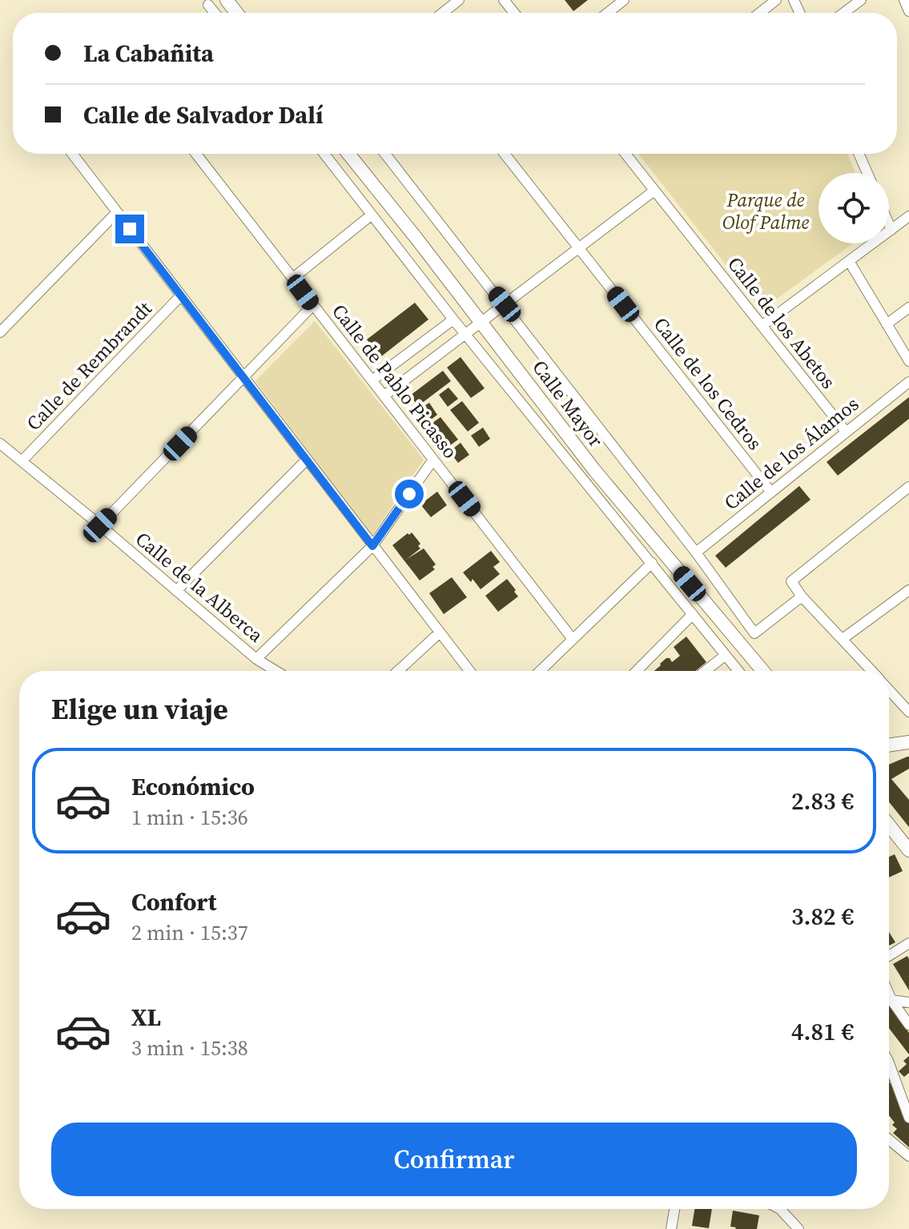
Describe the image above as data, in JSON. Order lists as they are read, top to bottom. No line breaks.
{"streets":{"street":["Calle de los Abetos","Calle de Rembrandt","Calle de Pablo Picasso","Calle de los Cedros","Calle Mayor","Calle de los Álamos","Calle de la Alberca"]},"crossings":[["Calle de los Abetos","Calle de los Álamos"],["Calle de Rembrandt","Calle de la Alberca"],["Calle de los Cedros","Calle de los Álamos"],["Calle Mayor","Calle de los Álamos"]],"parks":["Parque de Olof Palme"],"page":{"banner":["La Cabañita","Calle de Salvador Dalí"],"heading":"Elige un viaje","list":[{"name":"Económico","note":"1 min · 15:36","value":"2.83 €"},{"name":"Confort","note":"2 min · 15:37","value":"3.82 €"},{"name":"XL","note":"3 min · 15:38","value":"4.81 €"}],"buttons":"Confirmar"}}
